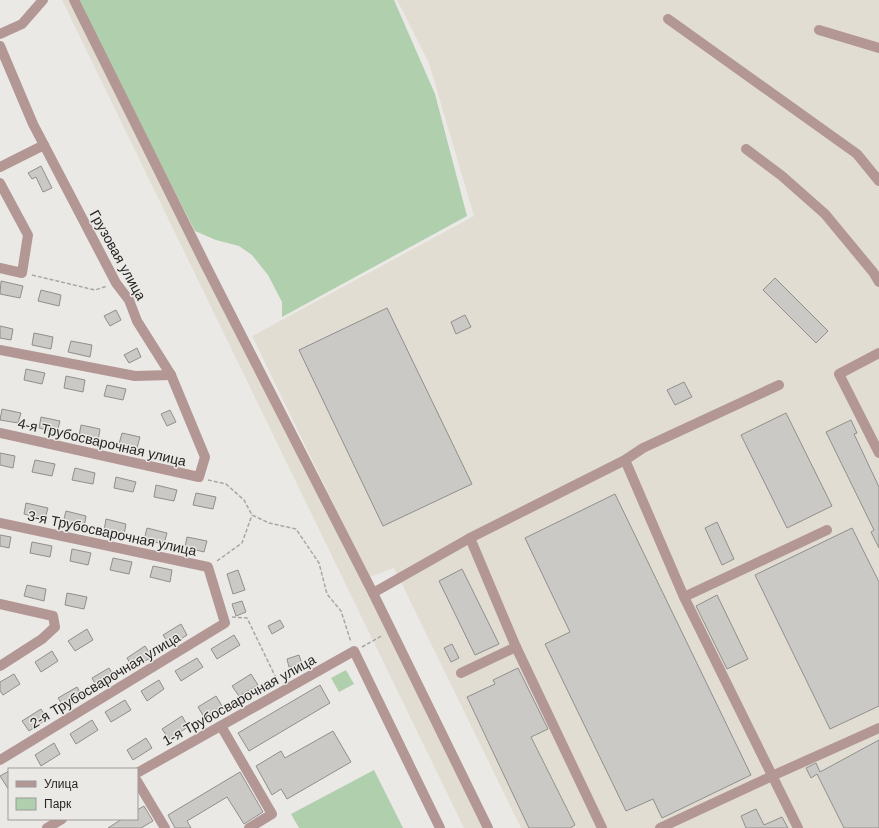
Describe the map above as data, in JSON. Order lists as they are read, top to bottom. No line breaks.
{"streets":{"street":["Грузовая улица","4-я Трубосварочная улица","3-я Трубосварочная улица","2-я Трубосварочная улица","1-я Трубосварочная улица"]},"crossings":[["Грузовая улица","4-я Трубосварочная улица"],["3-я Трубосварочная улица","2-я Трубосварочная улица"]],"legend":["Улица","Парк"]}
